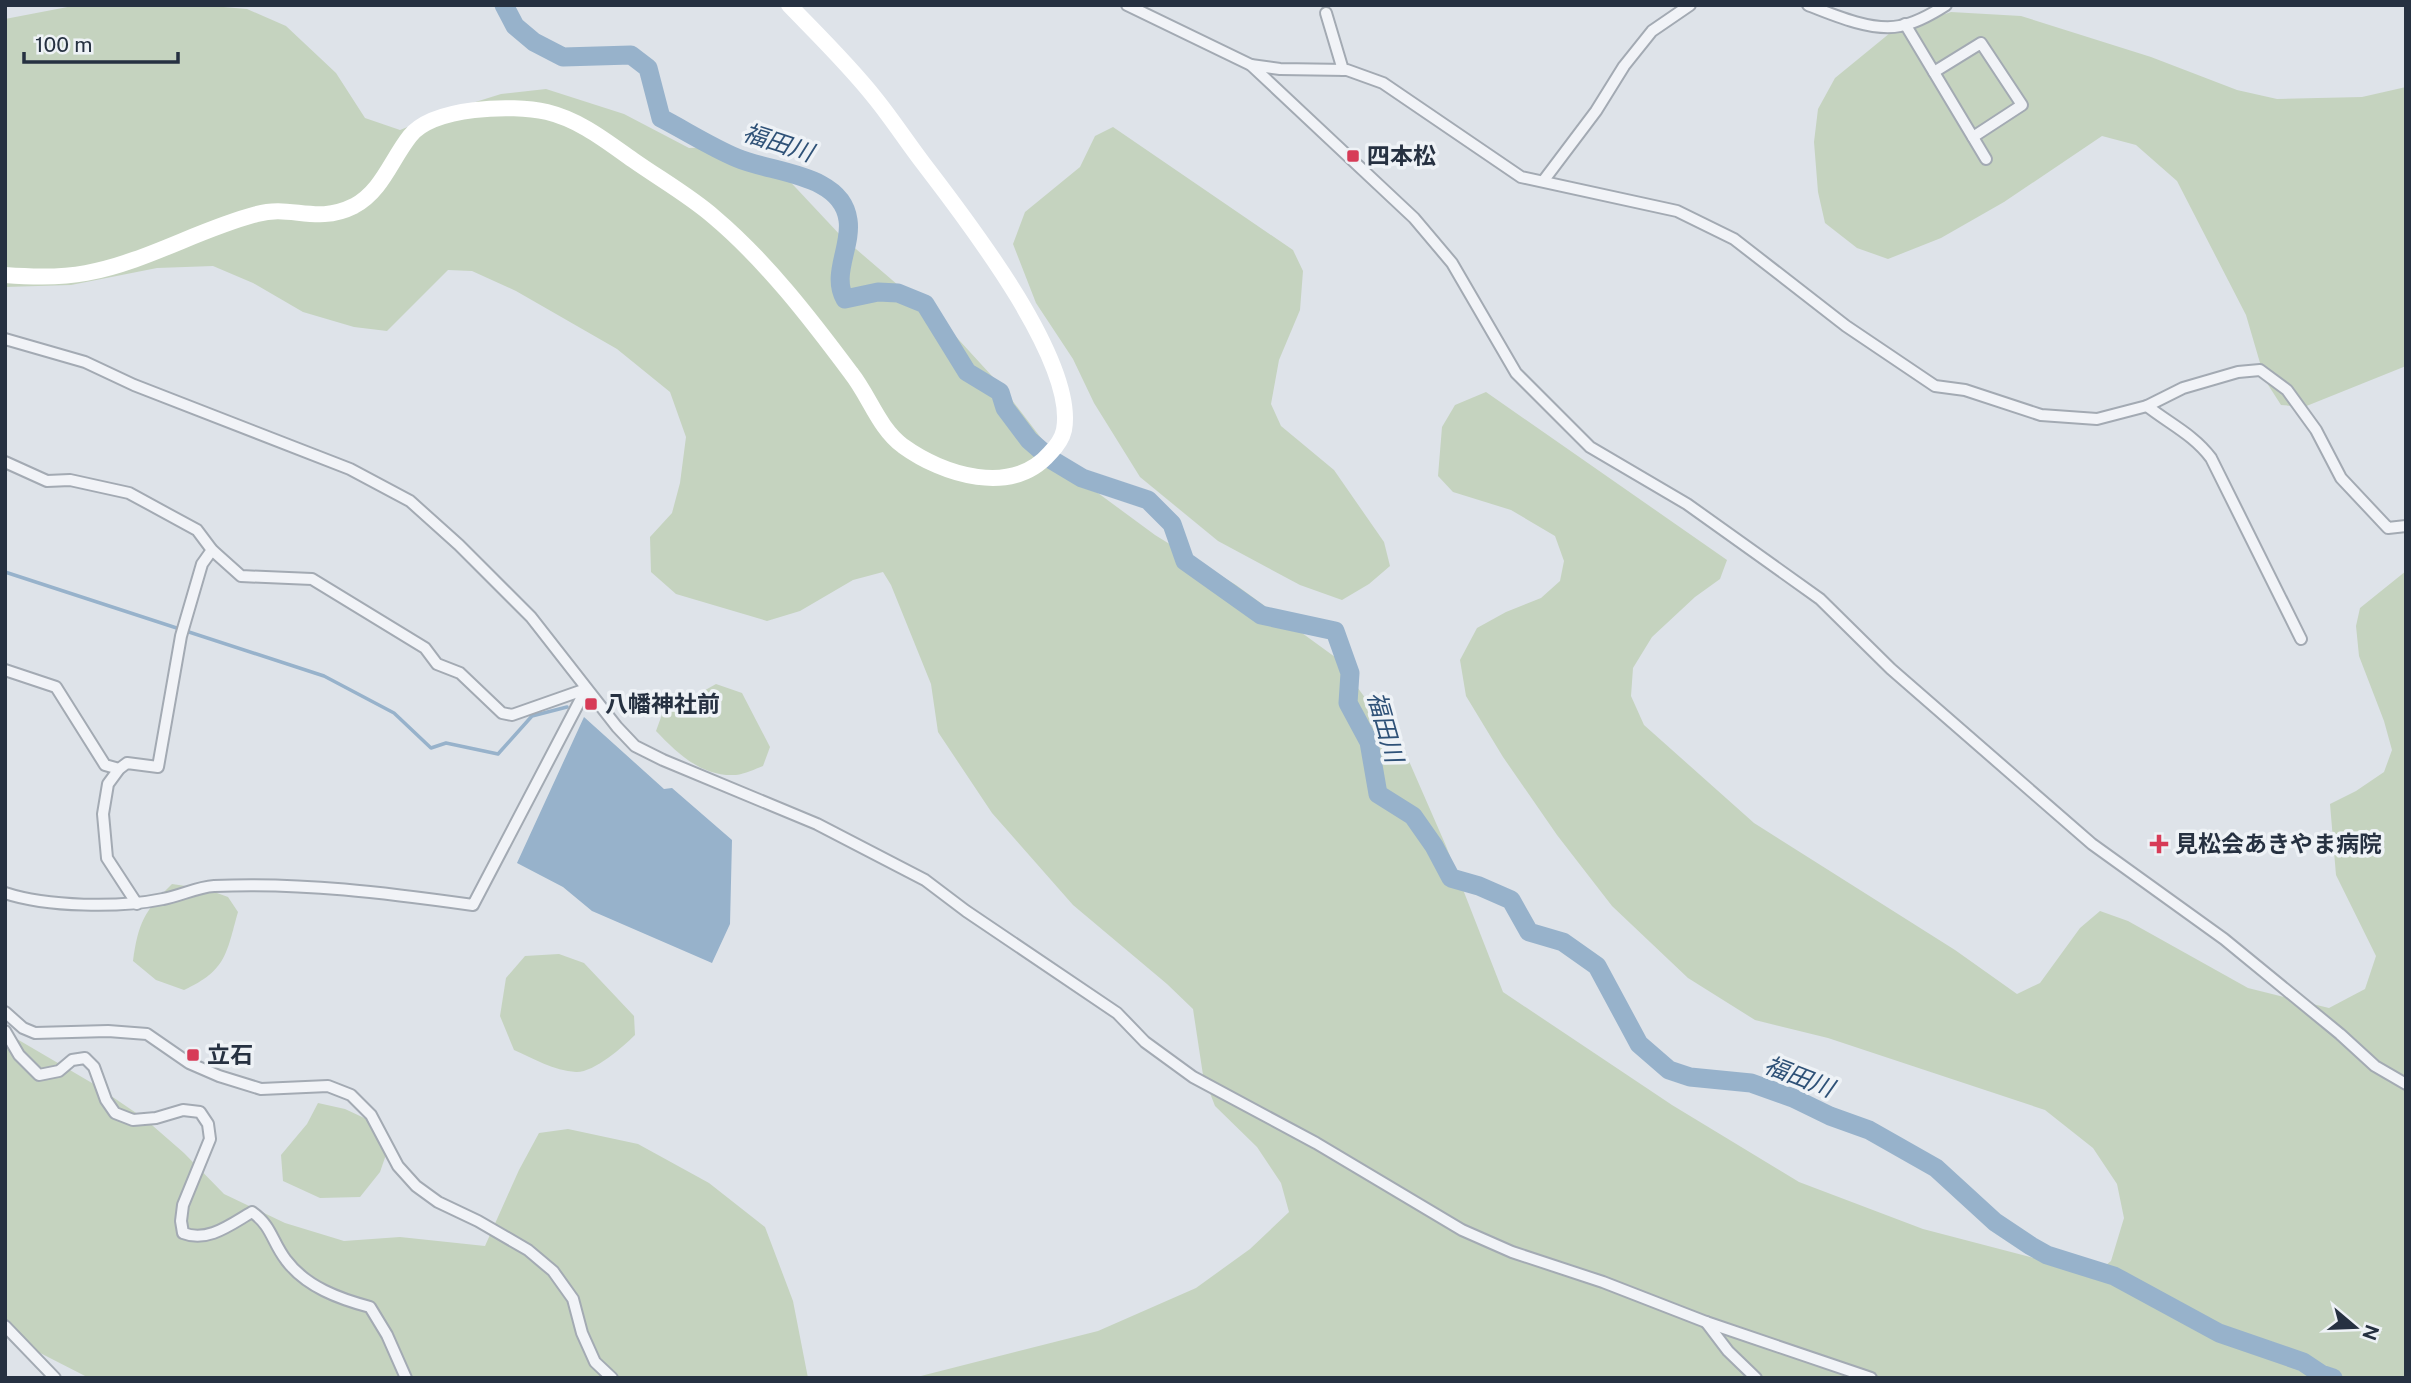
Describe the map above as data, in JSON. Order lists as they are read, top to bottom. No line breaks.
{"water":["福田川"],"places":{"transit":["四本松","八幡神社前","立石"],"health":["見松会あきやま病院"]},"scale_bar":"100 m","north":"right"}
